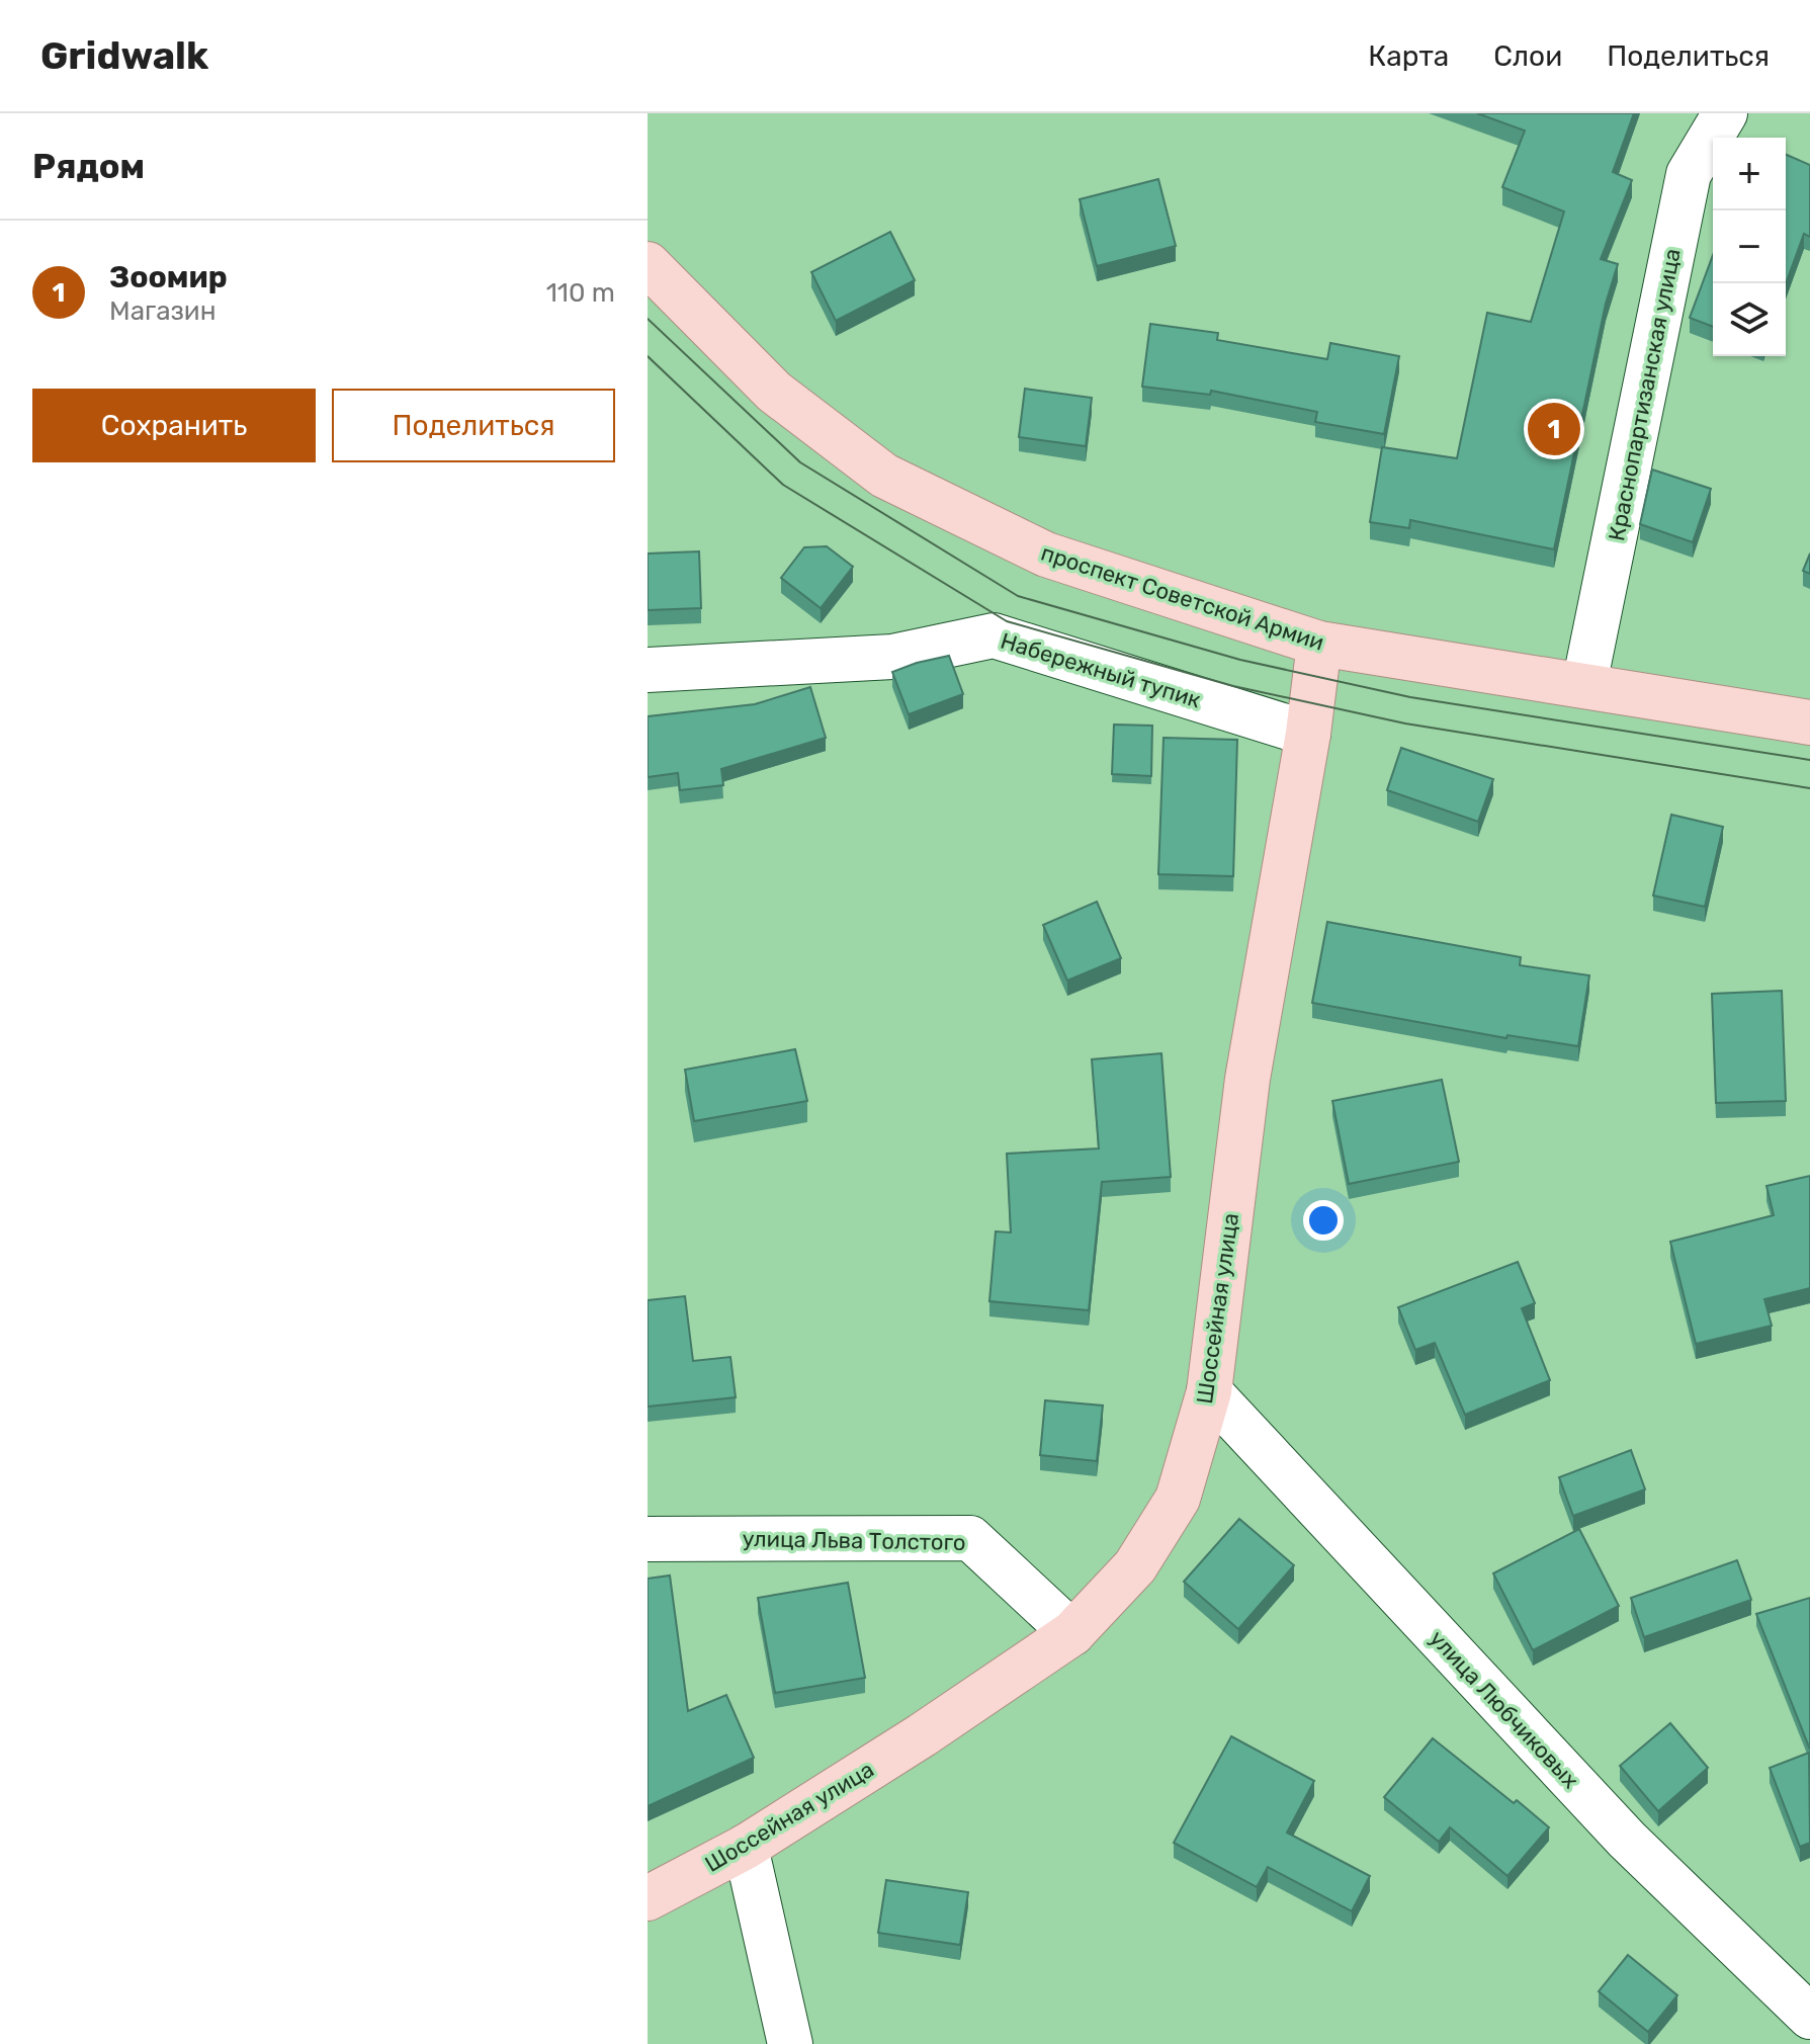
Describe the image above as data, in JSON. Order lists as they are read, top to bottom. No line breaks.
{"streets":{"main road":["проспект Советской Армии","Шоссейная улица"],"street":["Краснопартизанская улица","Набережный тупик","улица Льва Толстого","улица Любчиковых"]},"crossings":[["Краснопартизанская улица","проспект Советской Армии"],["проспект Советской Армии","Шоссейная улица"],["Набережный тупик","Шоссейная улица"],["Шоссейная улица","улица Льва Толстого"],["Шоссейная улица","улица Любчиковых"]],"page":{"header":"Gridwalk","nav":["Карта","Слои","Поделиться"],"heading":"Рядом","map_buttons":["+","−"],"list":[{"mark":"1","name":"Зоомир","note":"Магазин","value":"110 m"}],"buttons":["Сохранить","Поделиться"],"pins":"1"}}
